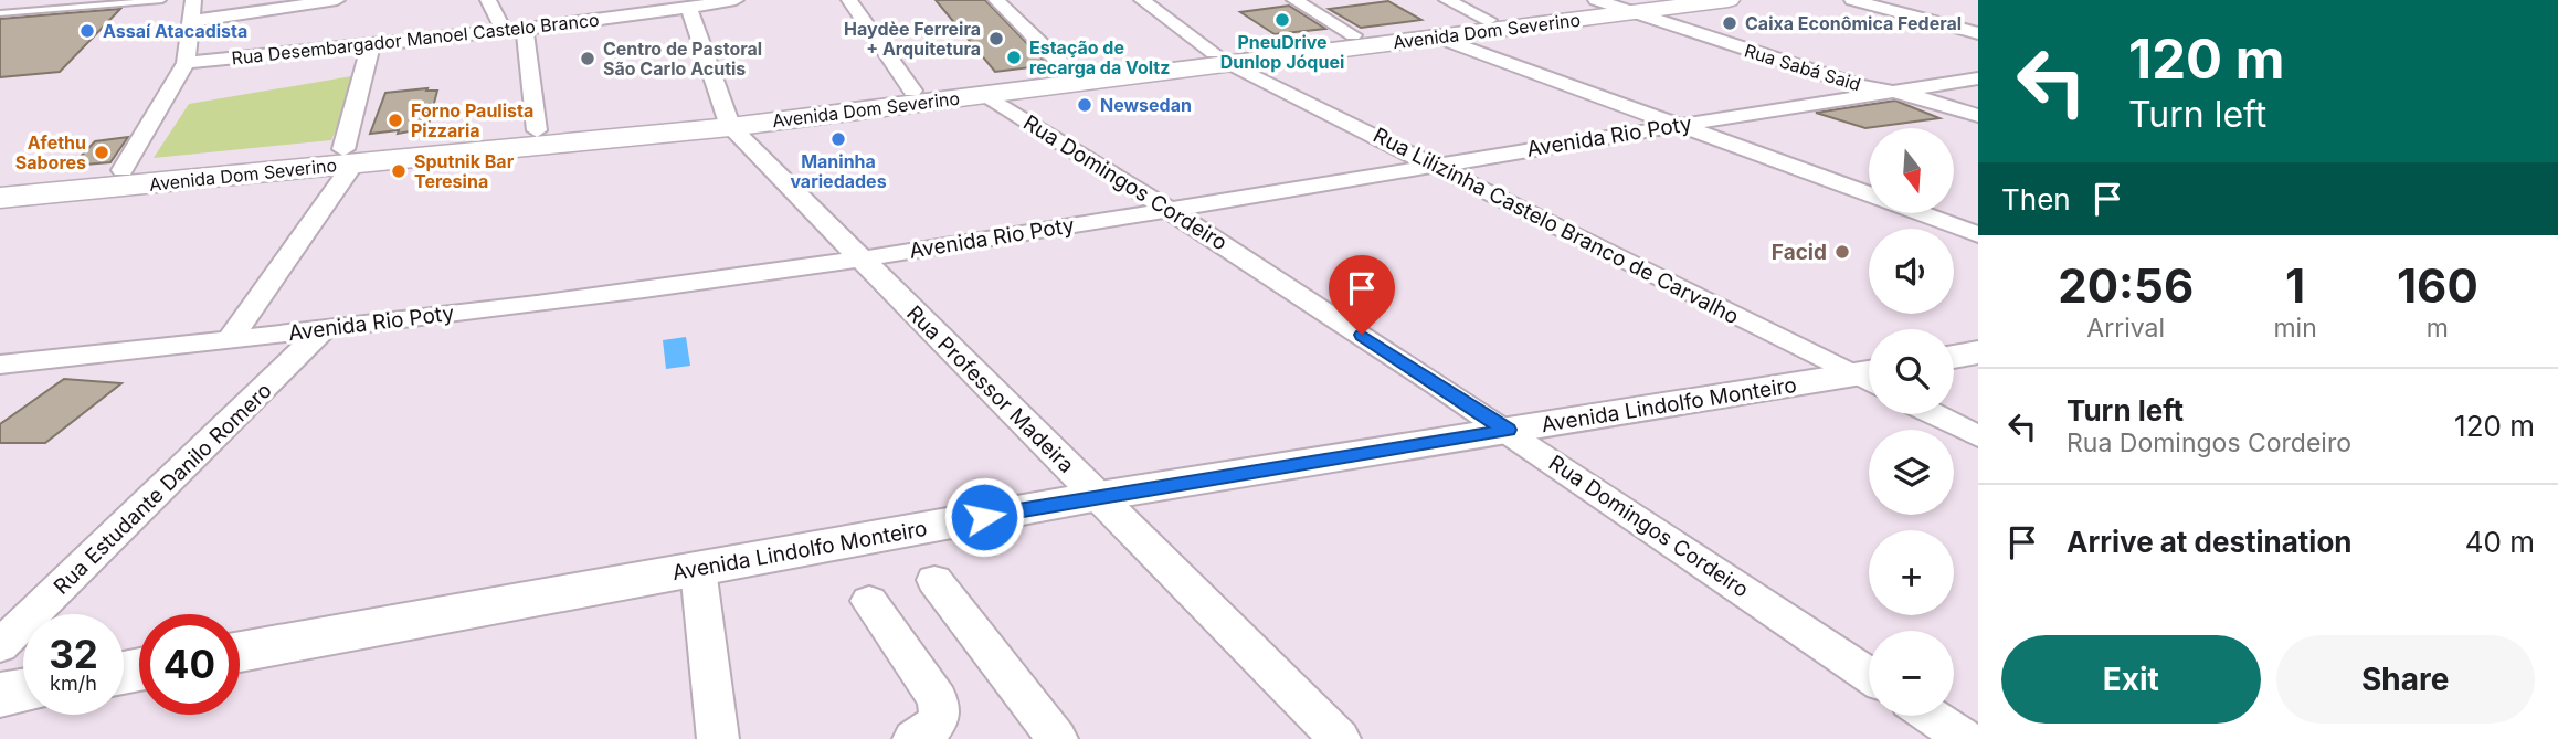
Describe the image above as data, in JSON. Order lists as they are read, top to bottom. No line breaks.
{"streets":{"main road":["Avenida Dom Severino"],"street":["Rua Desembargador Manoel Castelo Branco","Rua Sabá Said","Avenida Rio Poty","Rua Domingos Cordeiro","Rua Lilizinha Castelo Branco de Carvalho","Rua Professor Madeira","Avenida Lindolfo Monteiro","Rua Estudante Danilo Romero"]},"crossings":[["Avenida Dom Severino","Rua Sabá Said"],["Avenida Dom Severino","Rua Domingos Cordeiro"],["Avenida Dom Severino","Rua Lilizinha Castelo Branco de Carvalho"],["Avenida Dom Severino","Rua Professor Madeira"],["Rua Desembargador Manoel Castelo Branco","Rua Professor Madeira"],["Rua Sabá Said","Avenida Rio Poty"],["Avenida Rio Poty","Rua Domingos Cordeiro"],["Avenida Rio Poty","Rua Lilizinha Castelo Branco de Carvalho"],["Avenida Rio Poty","Rua Professor Madeira"],["Avenida Rio Poty","Rua Estudante Danilo Romero"],["Rua Domingos Cordeiro","Avenida Lindolfo Monteiro"],["Rua Professor Madeira","Avenida Lindolfo Monteiro"]],"places":["PneuDrive Dunlop Jóquei","Caixa Econômica Federal","Assaí Atacadista","Haydèe Ferreira + Arquitetura","Estação de recarga da Voltz","Centro de Pastoral São Carlo Acutis","Newsedan","Forno Paulista Pizzaria","Maninha variedades","Afethu Sabores","Sputnik Bar Teresina","Facid"],"north":"bottom","page":{"turn":["120 m","Turn left"],"map_buttons":["+","−"],"then":"Then","eta":["20:56","Arrival","1","min","160","m"],"list":[{"name":"Turn left","note":"Rua Domingos Cordeiro","value":"120 m"},{"name":"Arrive at destination","value":"40 m"}],"speed":"32 km/h","limit":"40","buttons":["Exit","Share"]}}
